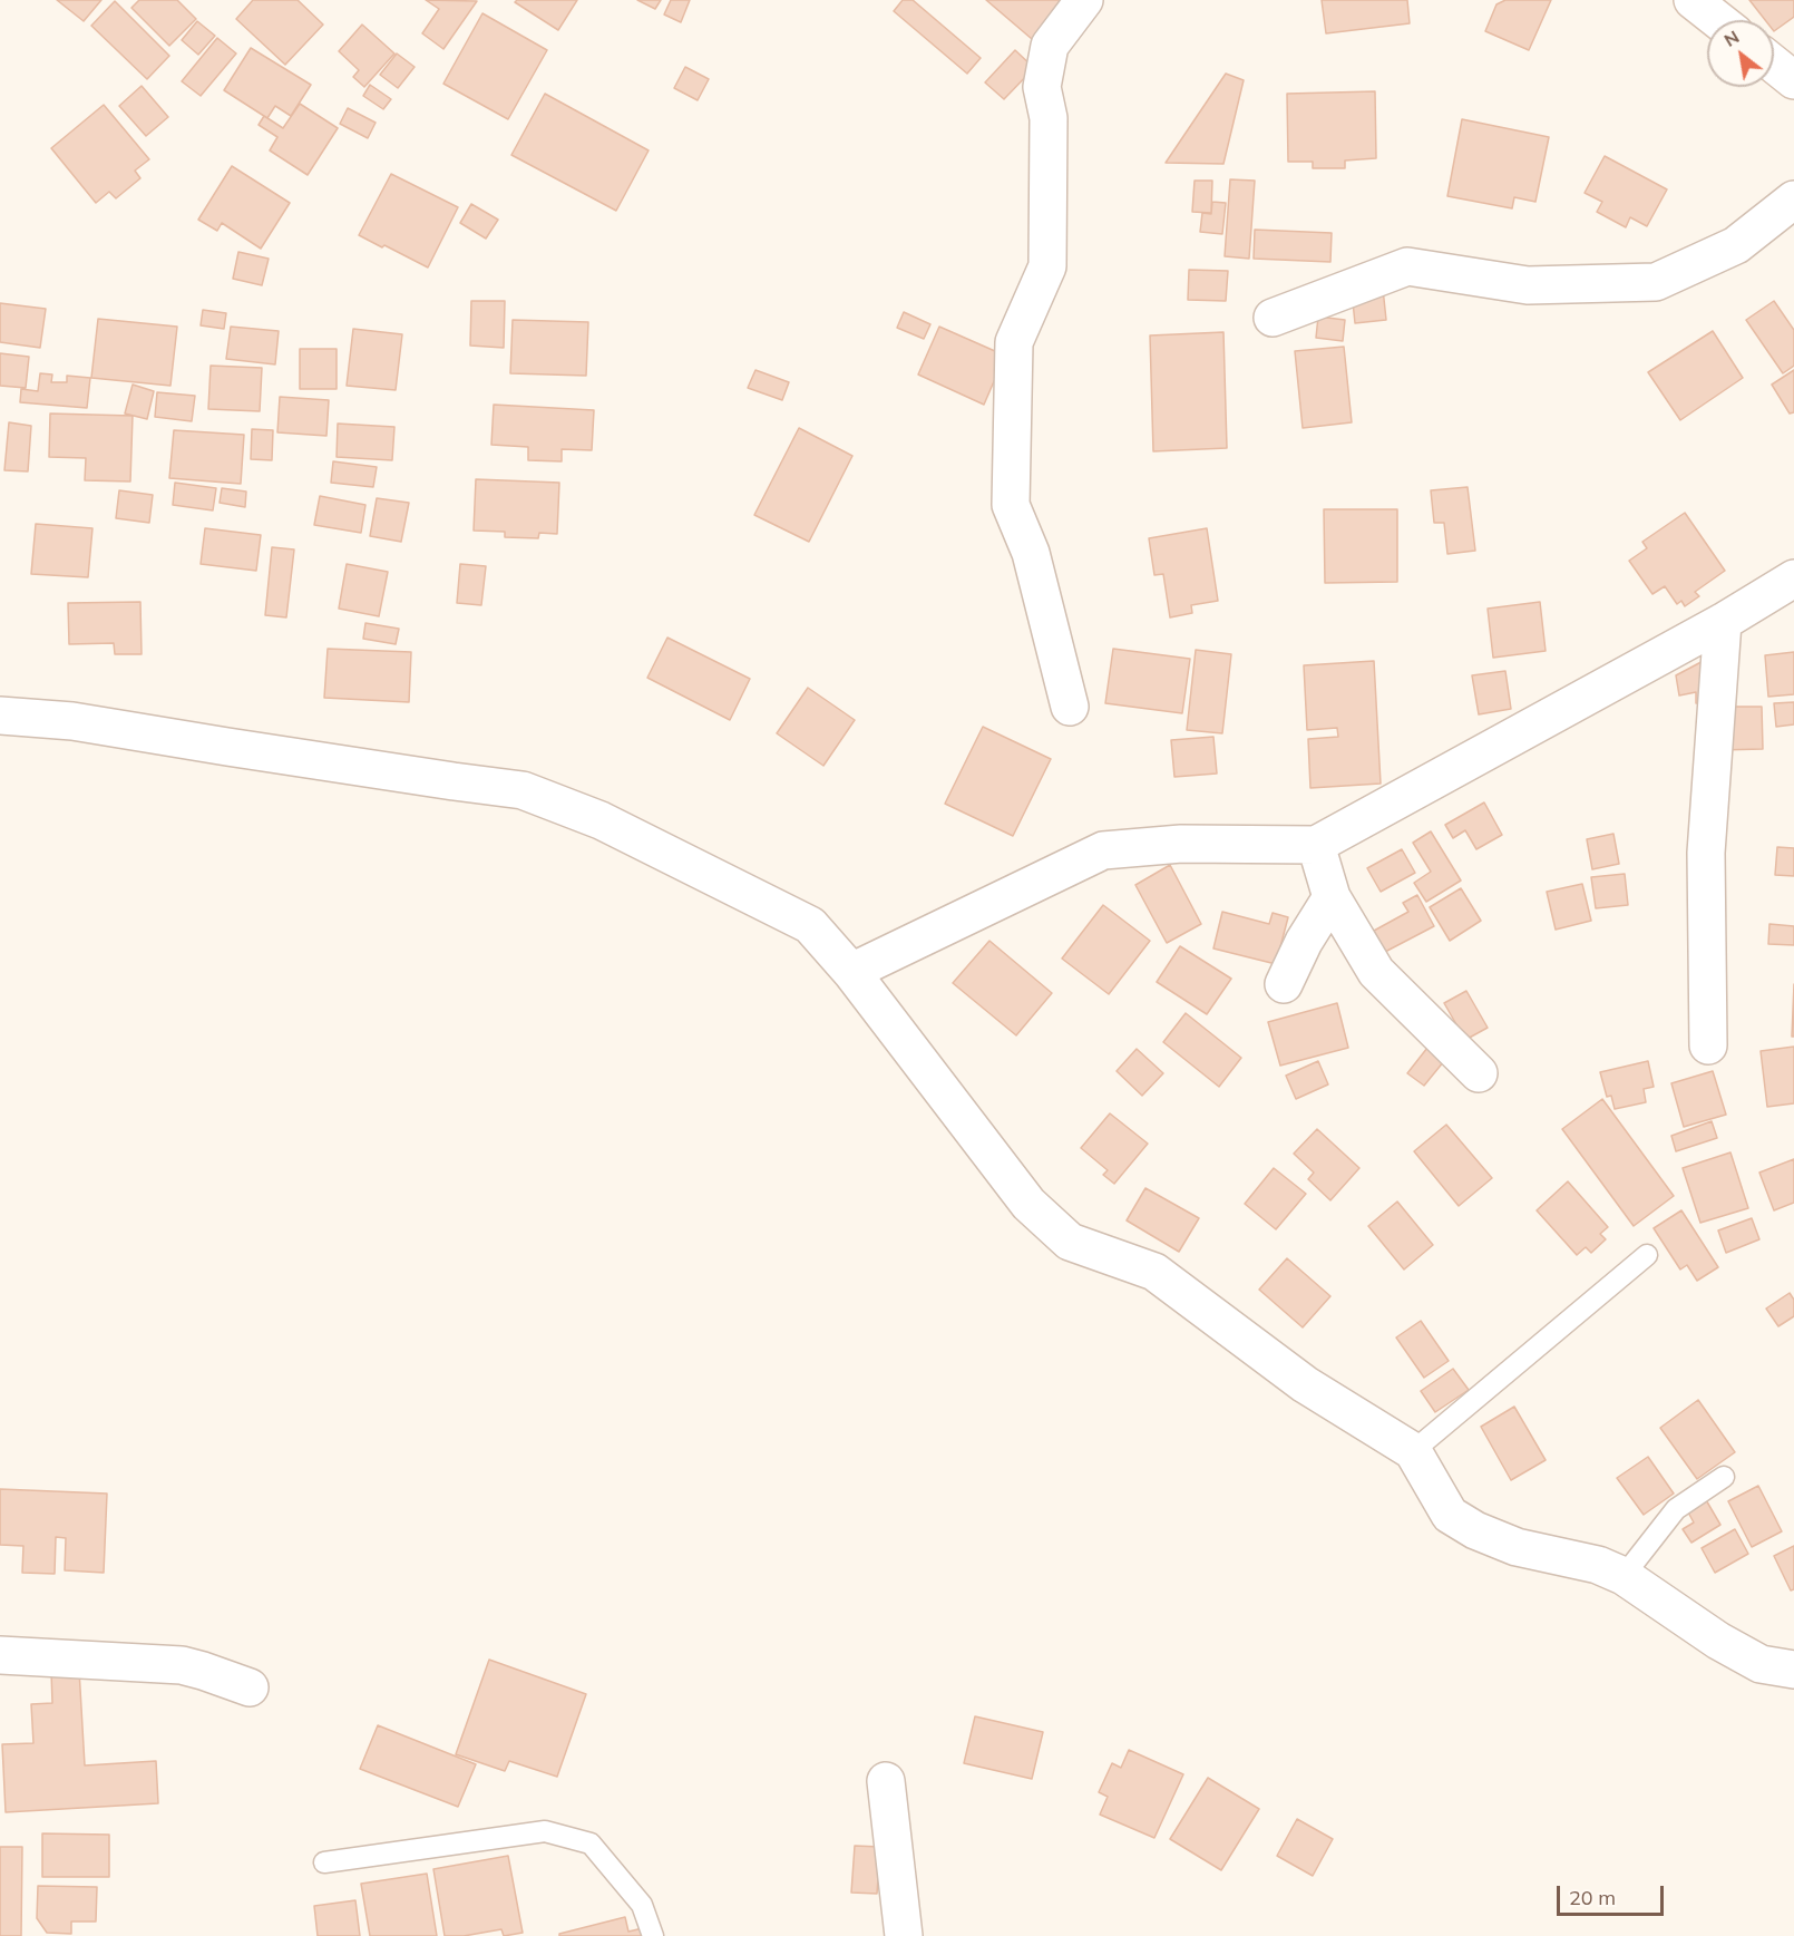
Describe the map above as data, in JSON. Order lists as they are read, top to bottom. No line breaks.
{"scale_bar":"20 m","north":"top left"}
